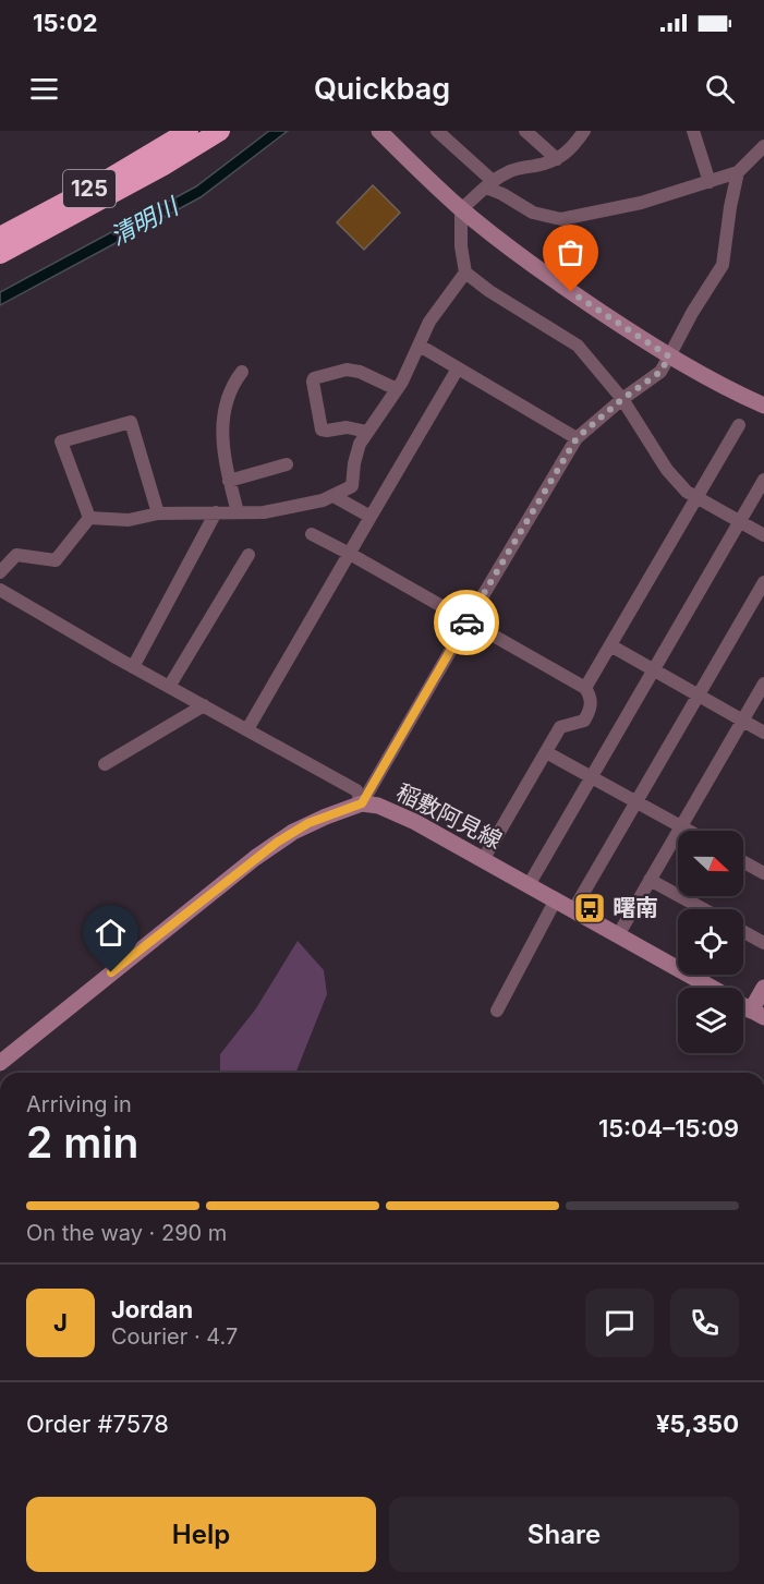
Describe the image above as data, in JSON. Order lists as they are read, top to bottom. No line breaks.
{"streets":{"highway":["125"],"main road":["稲敷阿見線"]},"water":["清明川"],"places":{"bus stop":["曙南"]},"north":"right","page":{"status":"15:02","header":"Quickbag","heading":["2 min","Arriving in","15:04–15:09"],"panel":["Jordan","Courier · 4.7","Order #7578","¥5,350"],"bar":"On the way · 290 m","round":"J","buttons":["Help","Share"]}}
